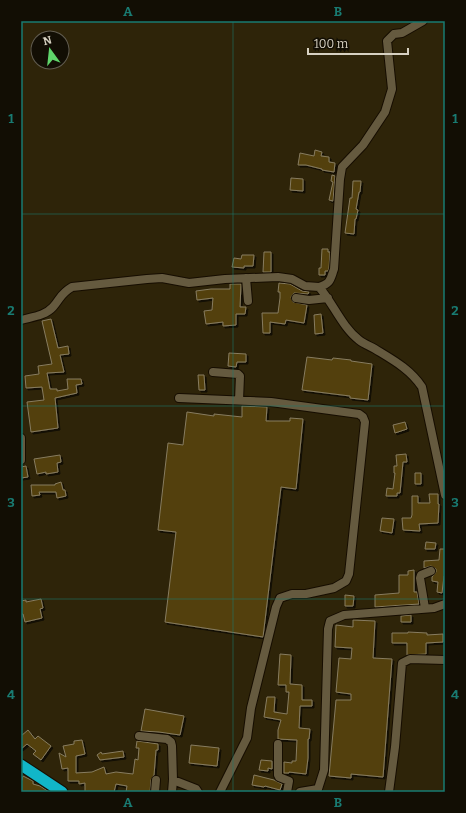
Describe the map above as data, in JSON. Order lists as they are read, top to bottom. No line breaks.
{"scale_bar":"100 m","north":"top","grid":{"columns":["A","B"],"rows":["1","2","3","4"]}}
